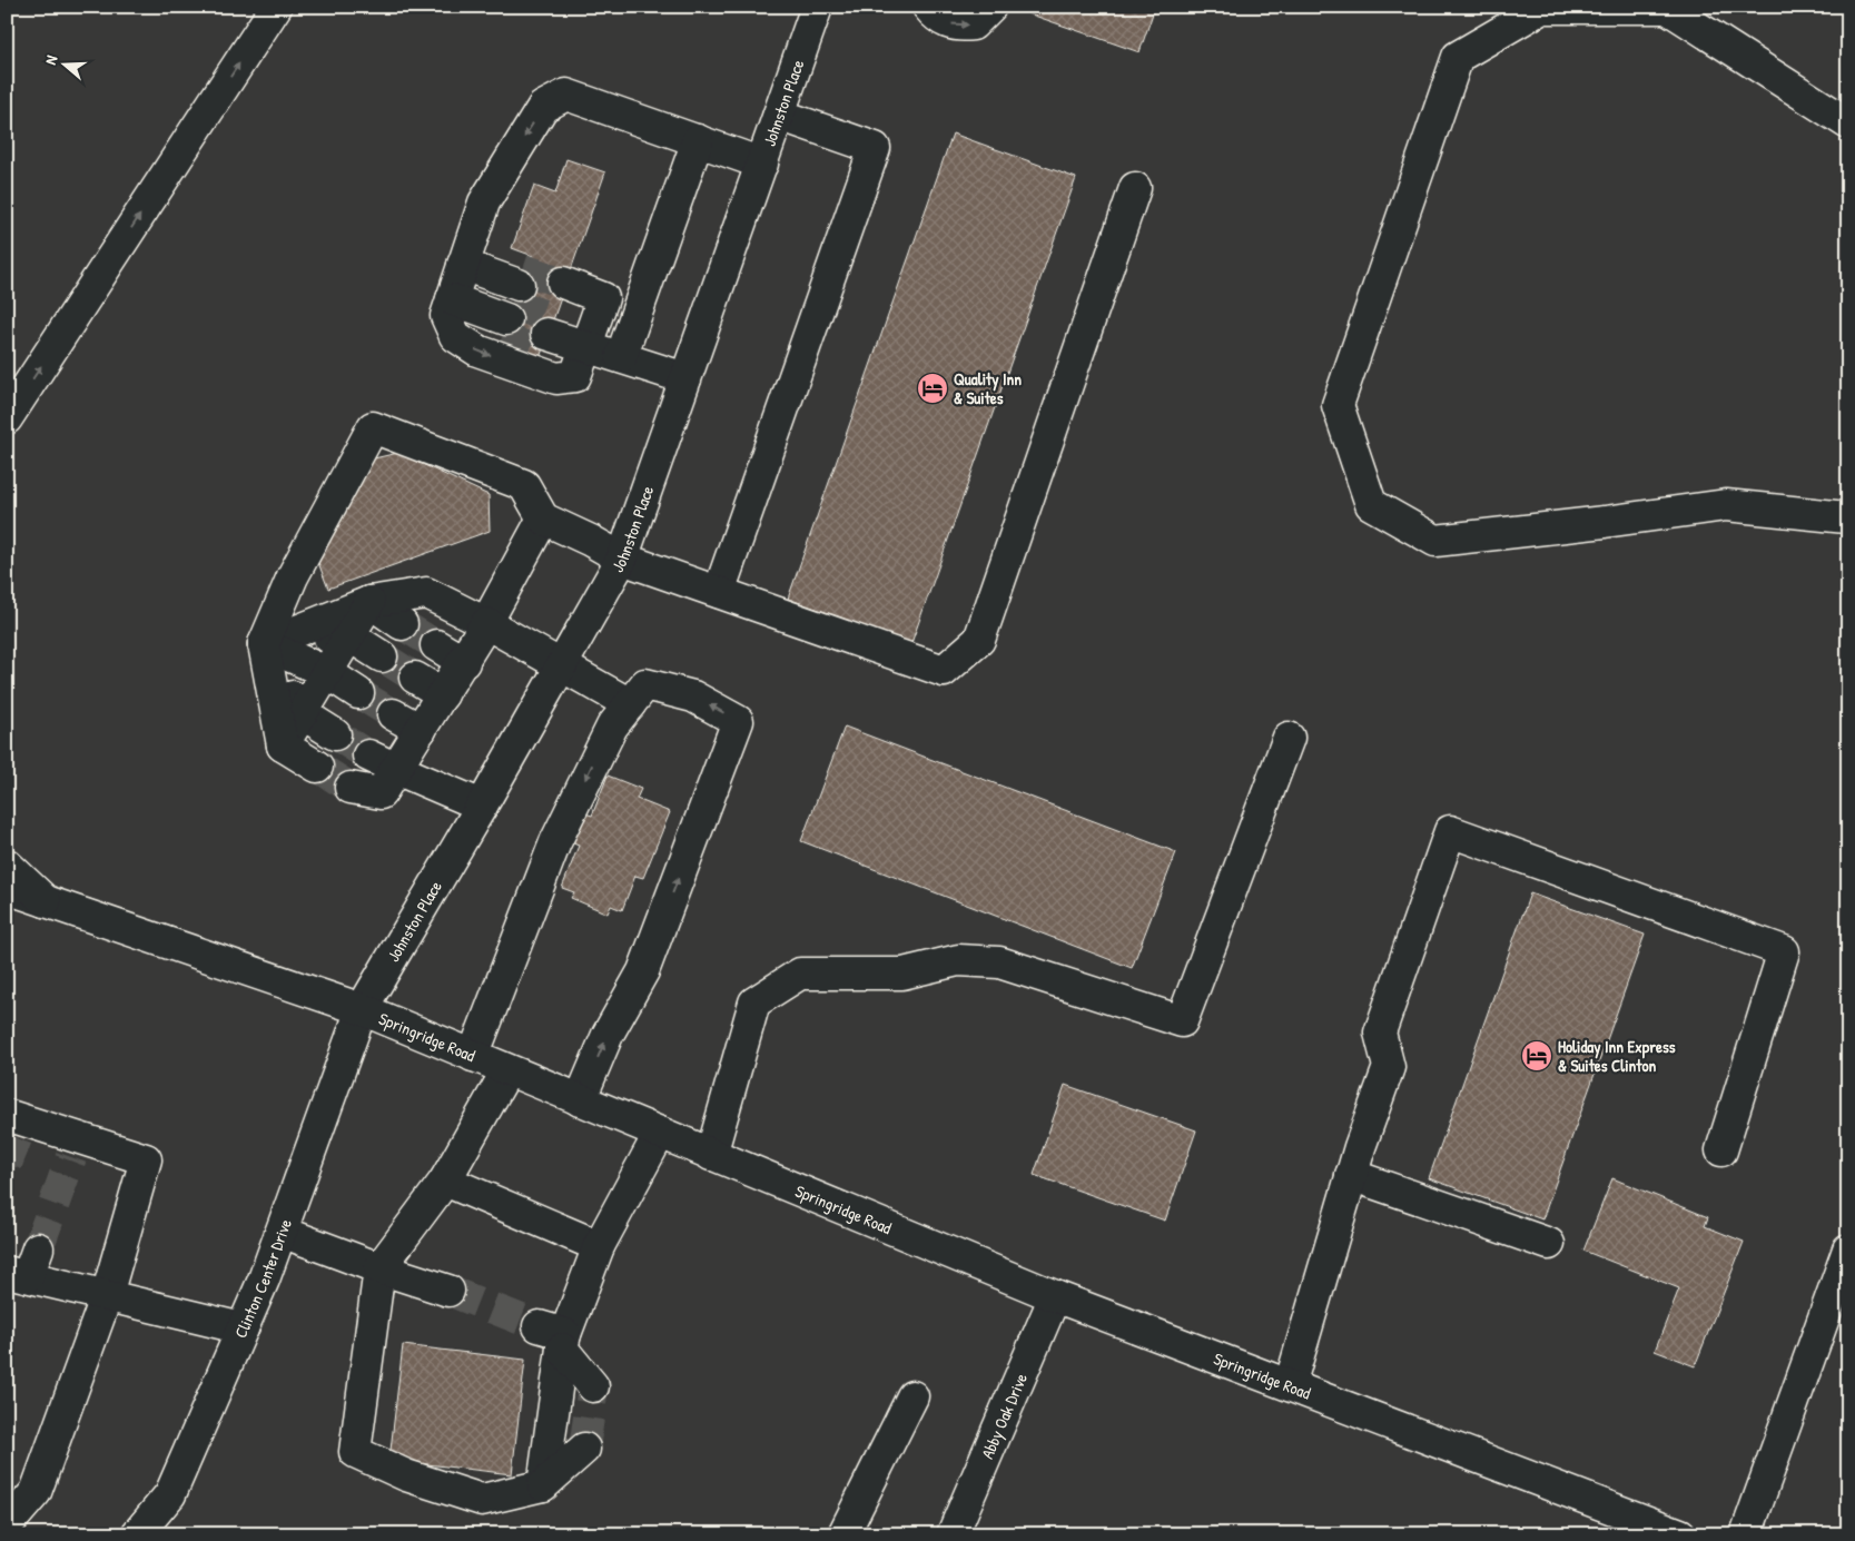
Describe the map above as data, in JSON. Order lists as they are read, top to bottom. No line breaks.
{"streets":{"main road":["Johnston Place","Springridge Road","Clinton Center Drive","Abby Oak Drive"]},"crossings":[["Johnston Place","Springridge Road"],["Johnston Place","Clinton Center Drive"],["Springridge Road","Clinton Center Drive"],["Springridge Road","Abby Oak Drive"]],"places":{"hotel":["Quality Inn & Suites","Holiday Inn Express & Suites Clinton"]},"north":"left"}
